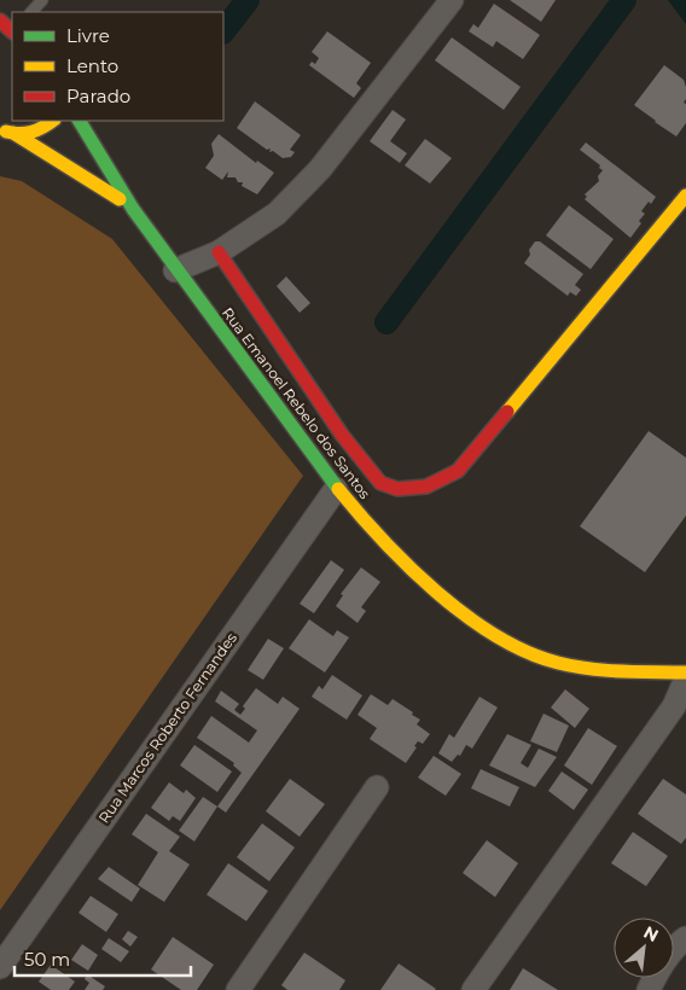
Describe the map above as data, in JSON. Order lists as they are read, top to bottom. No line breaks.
{"streets":{"main road":["Rua Emanoel Rebelo dos Santos"],"street":["Rua Marcos Roberto Fernandes"]},"crossings":[["Rua Emanoel Rebelo dos Santos","Rua Marcos Roberto Fernandes"]],"legend":["Livre","Lento","Parado"],"scale_bar":"50 m","north":"top right"}
